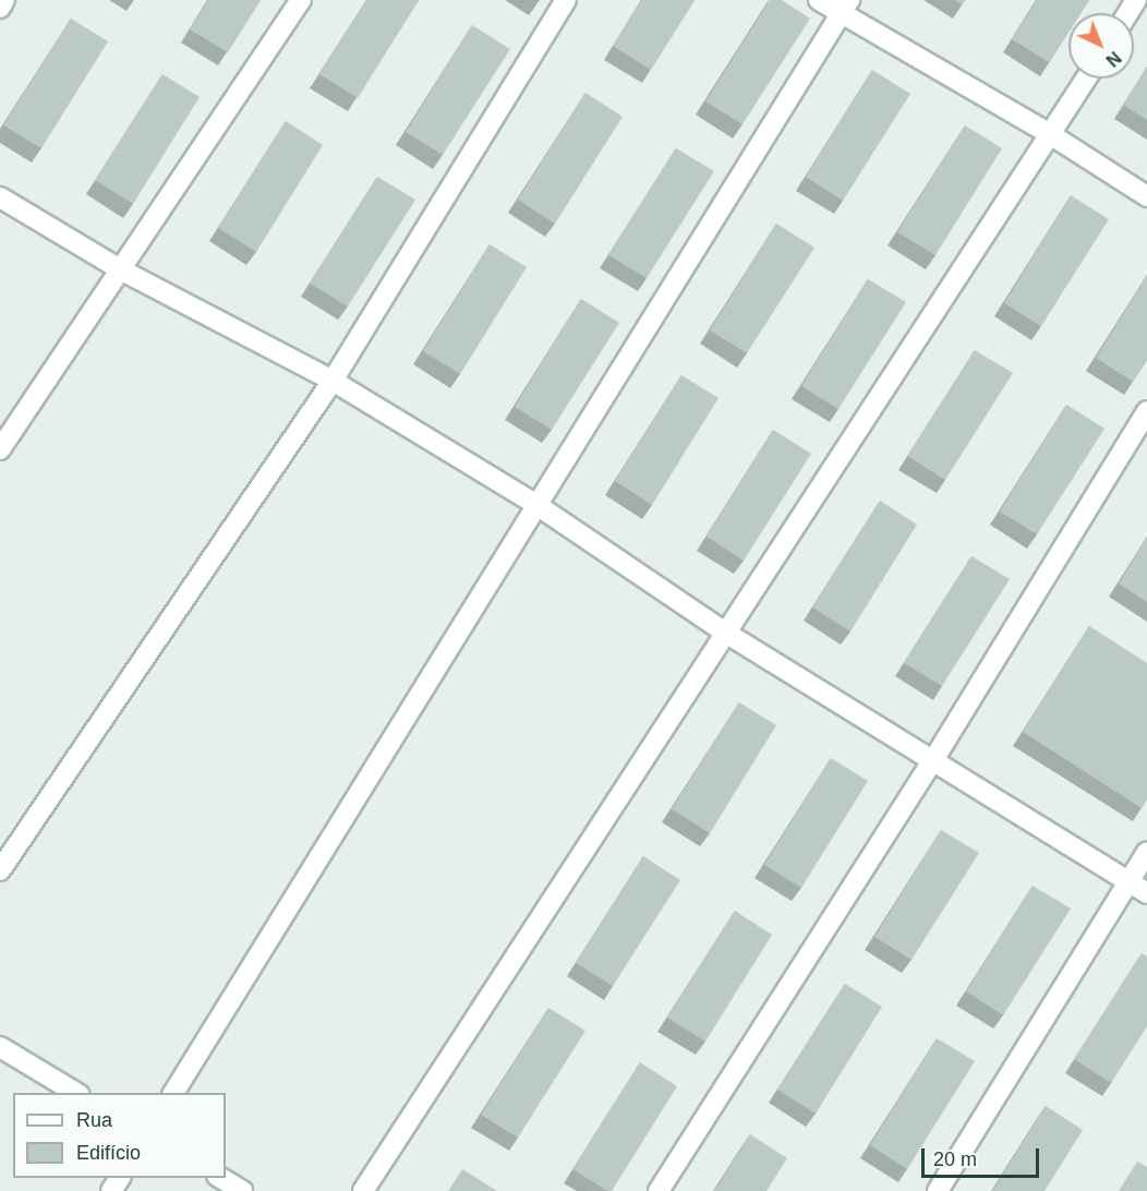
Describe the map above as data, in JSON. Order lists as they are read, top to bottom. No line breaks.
{"legend":["Rua","Edifício"],"scale_bar":"20 m","north":"bottom right"}
